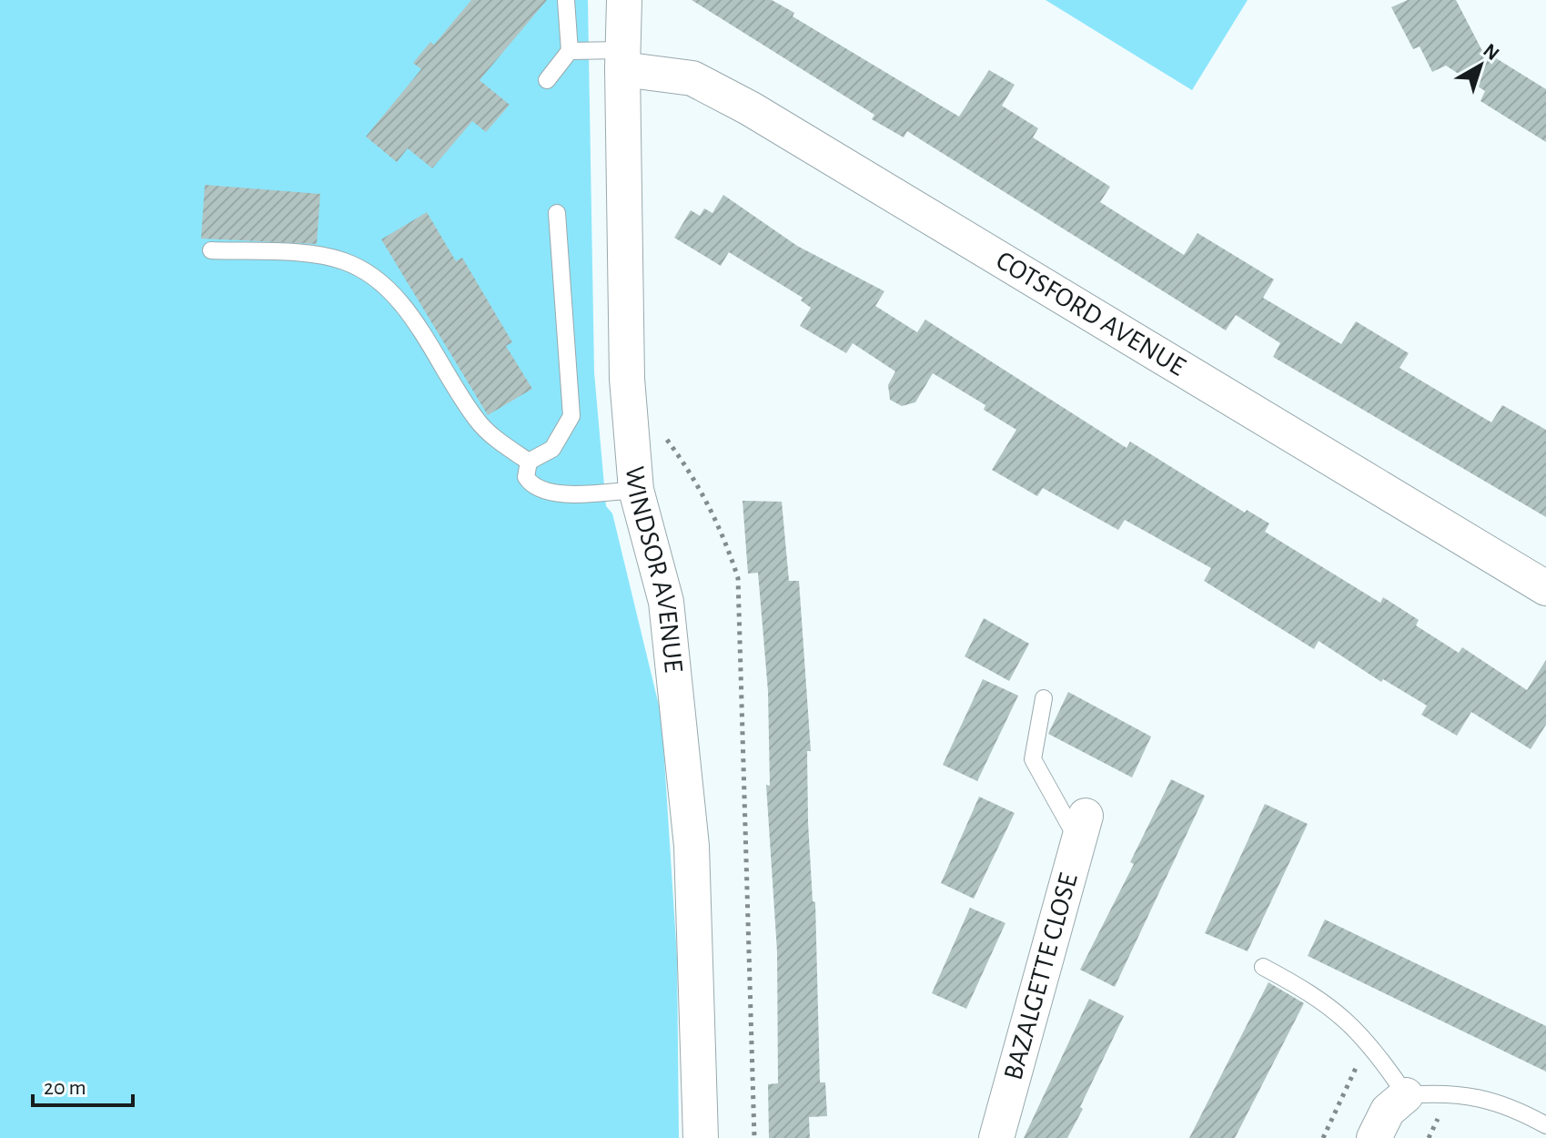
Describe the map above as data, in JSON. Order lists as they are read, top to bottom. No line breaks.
{"streets":{"street":["COTSFORD AVENUE","WINDSOR AVENUE","BAZALGETTE CLOSE"]},"crossings":[["COTSFORD AVENUE","WINDSOR AVENUE"]],"scale_bar":"20 m","north":"top right"}
